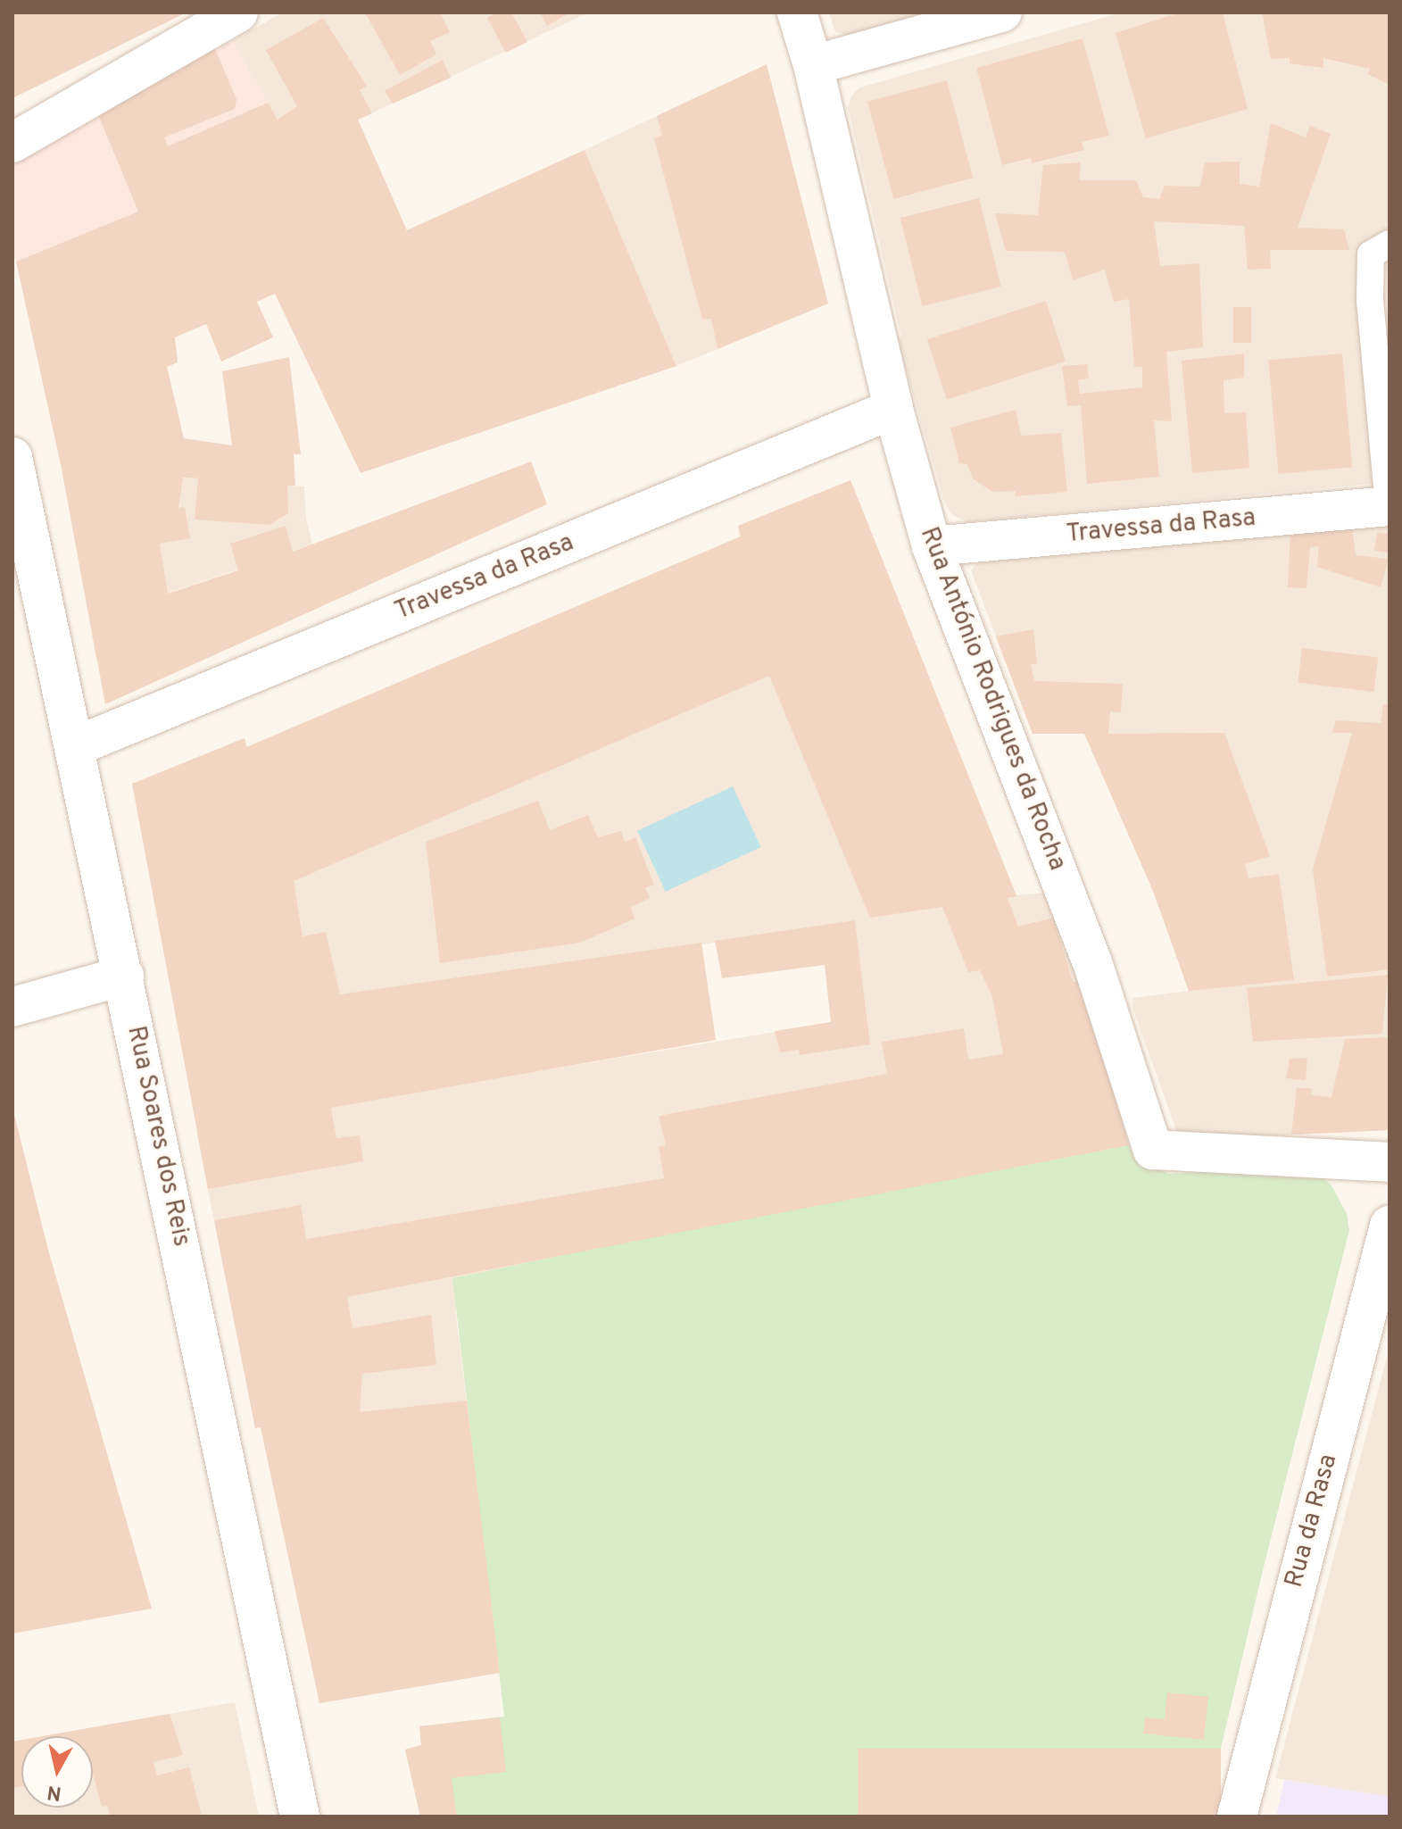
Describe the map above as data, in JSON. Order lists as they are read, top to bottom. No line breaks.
{"streets":{"street":["Travessa da Rasa","Rua António Rodrigues da Rocha","Rua Soares dos Reis","Rua da Rasa"]},"crossings":[["Travessa da Rasa","Rua António Rodrigues da Rocha"],["Travessa da Rasa","Rua Soares dos Reis"]],"north":"bottom"}
